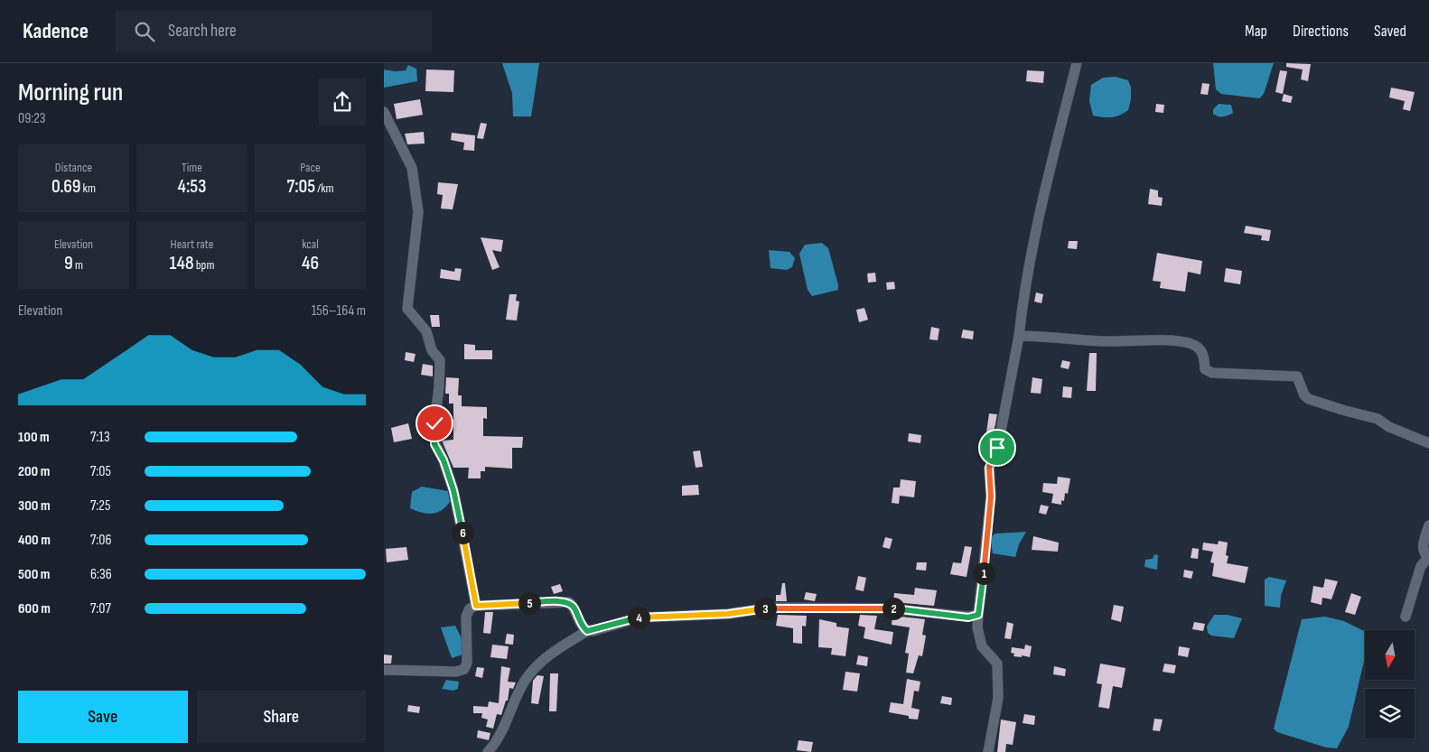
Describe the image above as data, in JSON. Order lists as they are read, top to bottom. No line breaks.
{"north":"bottom","page":{"header":"Kadence","search":"Search here","nav":["Map","Directions","Saved"],"heading":["Morning run","09:23"],"stats":[["Distance","0.69 km"],["Time","4:53"],["Pace","7:05 /km"],["Elevation","9 m"],["Heart rate","148 bpm"],["kcal","46"]],"chart":["Elevation","156–164 m"],"list":[{"name":"100 m","note":"7:13"},{"name":"200 m","note":"7:05"},{"name":"300 m","note":"7:25"},{"name":"400 m","note":"7:06"},{"name":"500 m","note":"6:36"},{"name":"600 m","note":"7:07"}],"pins":["6","1","5","2","3","4"],"buttons":["Save","Share"]}}
